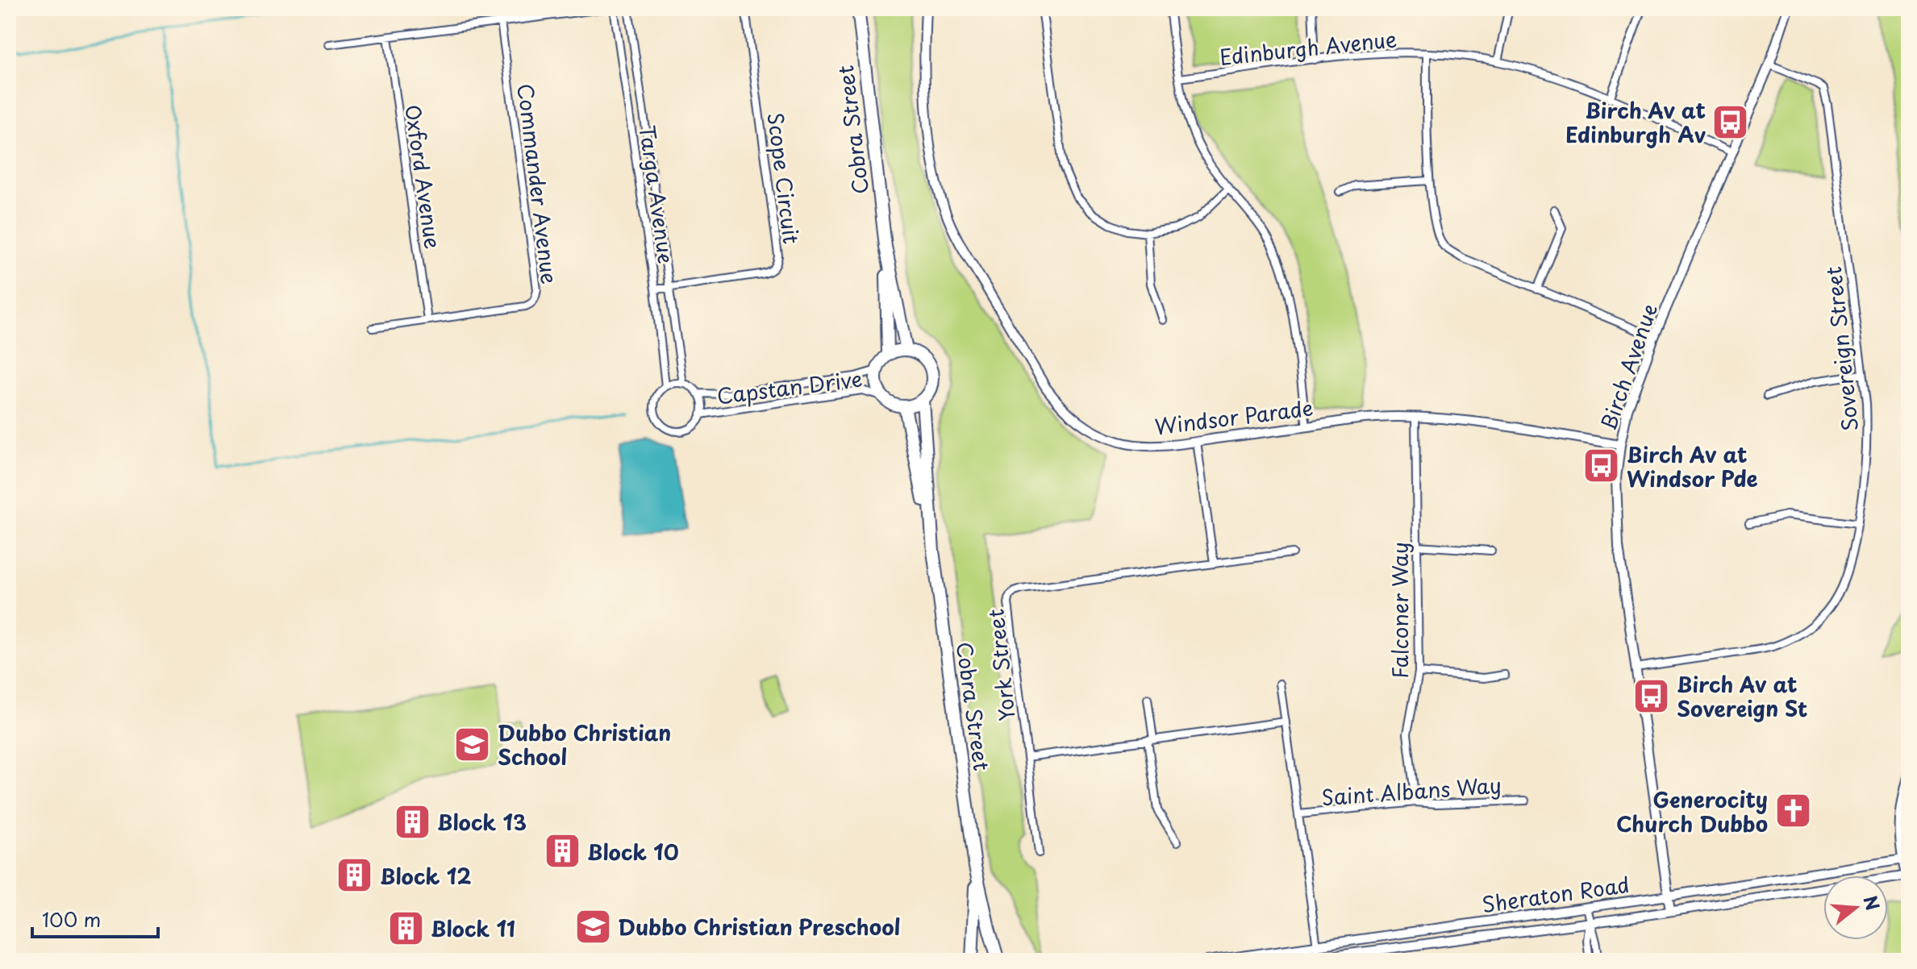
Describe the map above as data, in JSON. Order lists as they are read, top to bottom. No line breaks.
{"streets":{"highway":["Cobra Street"],"street":["Edinburgh Avenue","Oxford Avenue","Scope Circuit","Commander Avenue","Targa Avenue","Sovereign Street","Birch Avenue","Capstan Drive","Windsor Parade","Falconer Way","York Street","Saint Albans Way","Sheraton Road"]},"crossings":[["Edinburgh Avenue","Birch Avenue"],["Cobra Street","Capstan Drive"],["Oxford Avenue","Commander Avenue"],["Scope Circuit","Targa Avenue"],["Targa Avenue","Capstan Drive"],["Sovereign Street","Birch Avenue"],["Birch Avenue","Windsor Parade"],["Birch Avenue","Sheraton Road"],["Windsor Parade","Falconer Way"],["Falconer Way","Saint Albans Way"]],"places":{"bus stop":["Birch Av at Edinburgh Av","Birch Av at Windsor Pde","Birch Av at Sovereign St"],"school or university":["Dubbo Christian School","Dubbo Christian Preschool"],"church":["Generocity Church Dubbo"],"building":["Block 13","Block 10","Block 12","Block 11"]},"scale_bar":"100 m","north":"right"}
